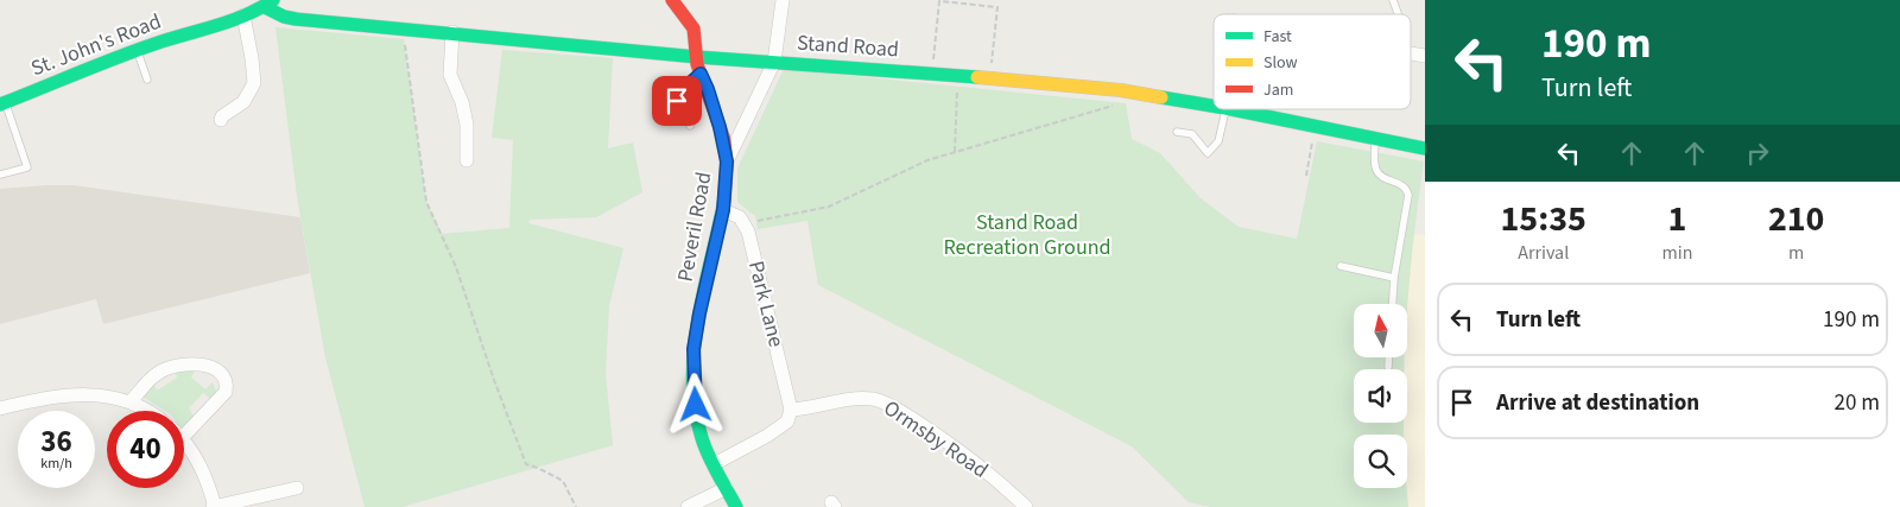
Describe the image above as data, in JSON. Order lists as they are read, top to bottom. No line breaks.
{"streets":{"street":["St. John's Road","Stand Road","Peveril Road","Park Lane","Ormsby Road"]},"crossings":[["St. John's Road","Stand Road"],["Stand Road","Peveril Road"],["Park Lane","Ormsby Road"]],"parks":["Stand Road Recreation Ground"],"legend":["Fast","Slow","Jam"],"north":"top","page":{"turn":["190 m","Turn left"],"eta":["15:35","Arrival","1","min","210","m"],"list":[{"name":"Turn left","value":"190 m"},{"name":"Arrive at destination","value":"20 m"}],"speed":"36 km/h","limit":"40"}}
